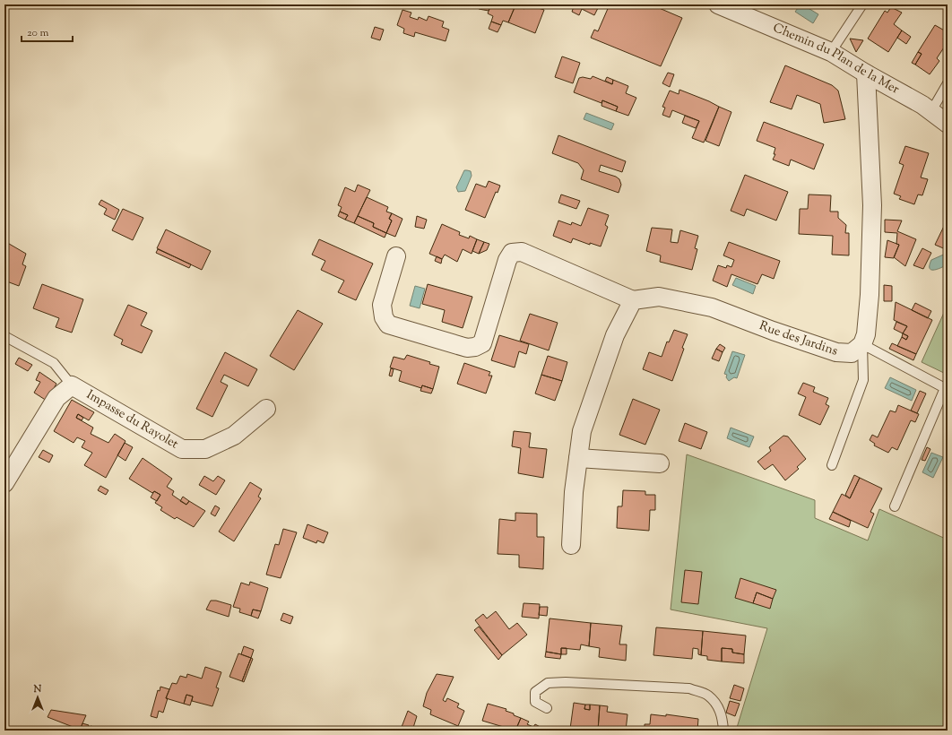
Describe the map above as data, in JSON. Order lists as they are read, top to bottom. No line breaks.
{"streets":{"street":["Chemin du Plan de la Mer","Rue des Jardins","Impasse du Rayolet"]},"scale_bar":"20 m","north":"top"}
